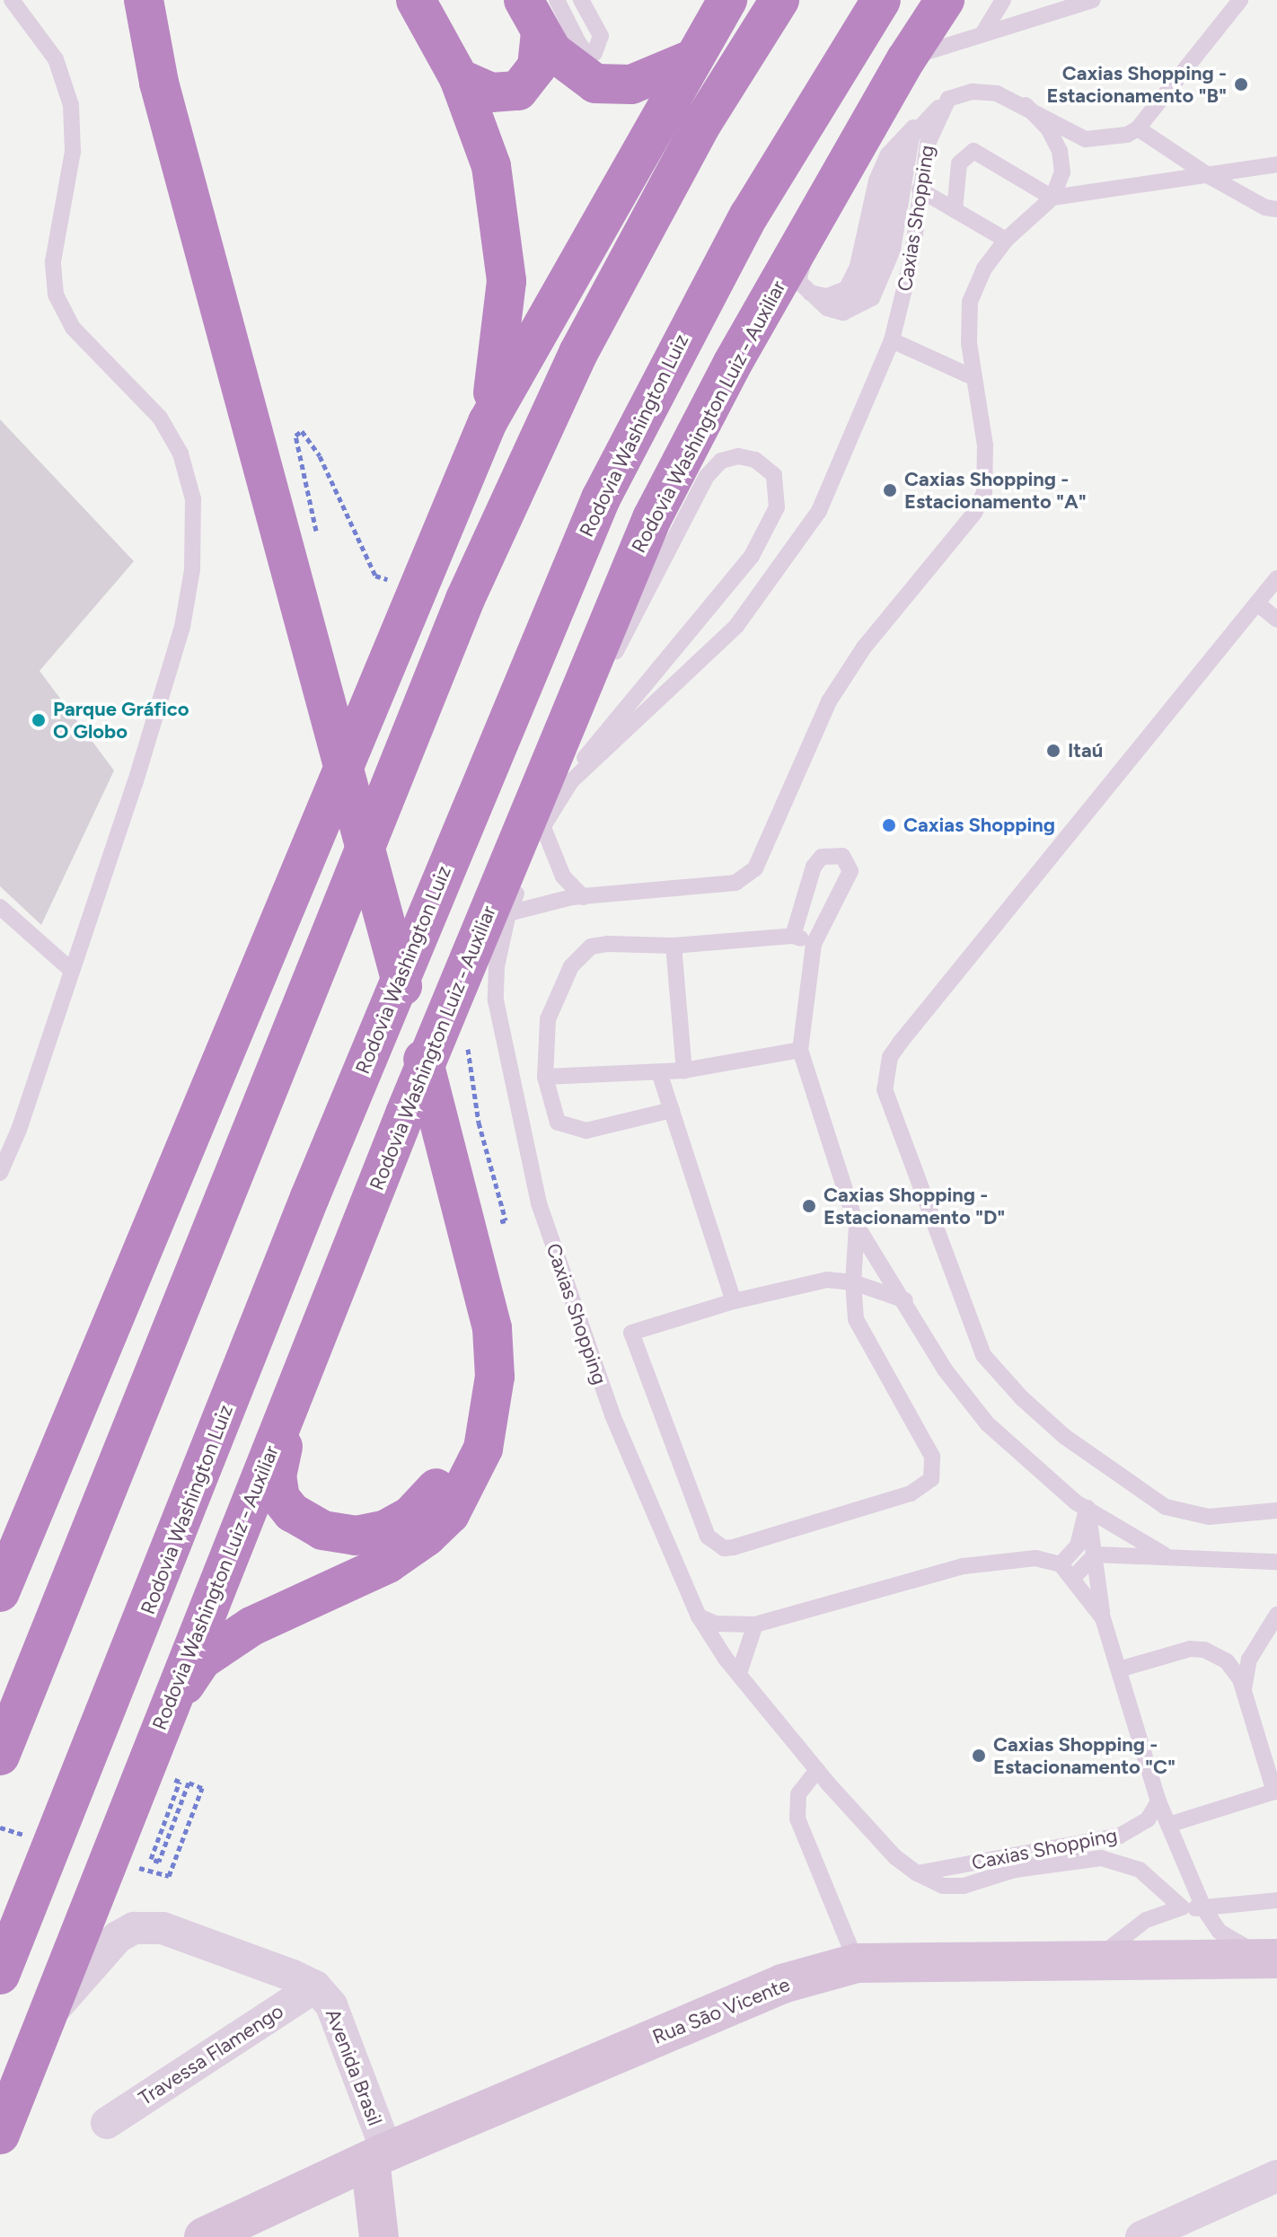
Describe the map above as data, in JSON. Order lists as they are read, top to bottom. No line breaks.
{"streets":{"highway":["Rodovia Washington Luiz - Auxiliar","Rodovia Washington Luiz"],"main road":["Rua Sāo Vicente","Avenida Brasil"],"street":["Travessa Flamengo"],"lane":["Caxias Shopping"]},"crossings":[["Caxias Shopping","Rodovia Washington Luiz - Auxiliar"],["Rua Sāo Vicente","Avenida Brasil"],["Travessa Flamengo","Avenida Brasil"]],"places":["Caxias Shopping - Estacionamento \"B\"","Caxias Shopping - Estacionamento \"A\"","Parque Gráfico O Globo","Itaú","Caxias Shopping","Caxias Shopping - Estacionamento \"D\"","Caxias Shopping - Estacionamento \"C\""]}
